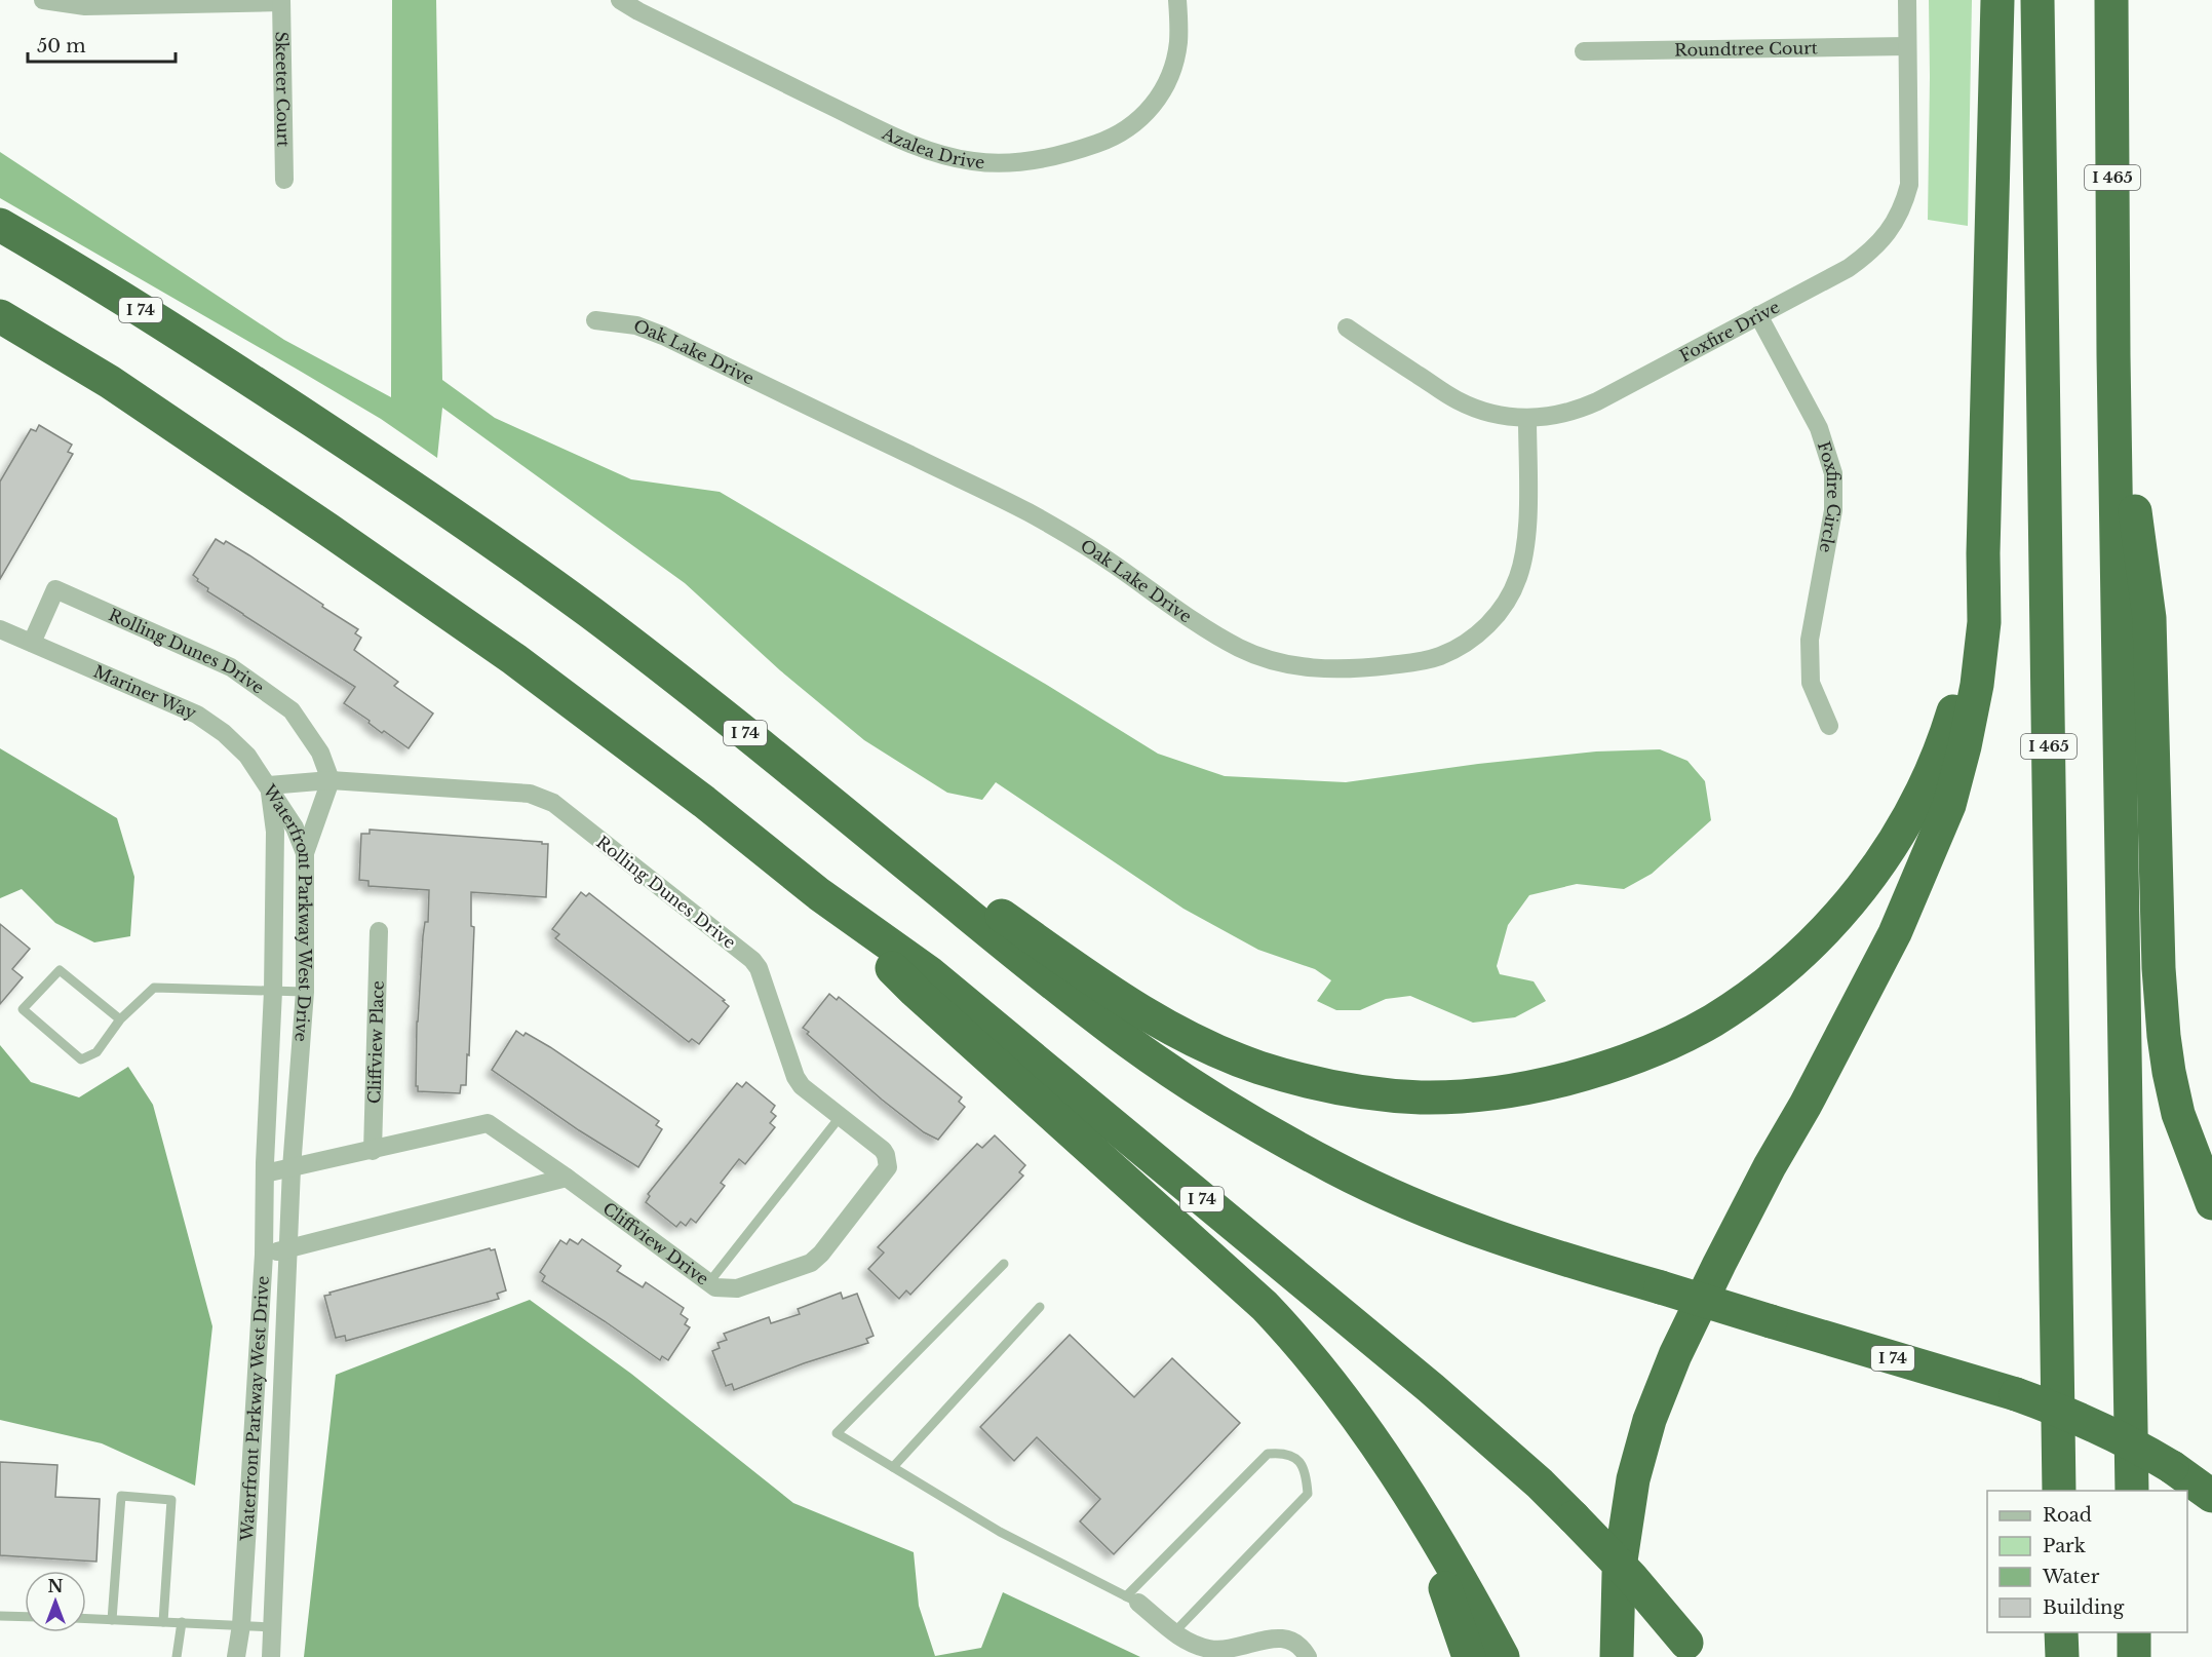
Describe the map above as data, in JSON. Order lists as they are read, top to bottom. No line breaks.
{"streets":{"highway":["I 465","I 74"],"street":["Roundtree Court","Skeeter Court","Azalea Drive","Foxfire Drive","Oak Lake Drive","Foxfire Circle","Rolling Dunes Drive","Mariner Way","Waterfront Parkway West Drive","Cliffview Place","Cliffview Drive"]},"crossings":[["Roundtree Court","Foxfire Drive"],["Foxfire Drive","Oak Lake Drive"],["Foxfire Drive","Foxfire Circle"],["Rolling Dunes Drive","Mariner Way"],["Rolling Dunes Drive","Waterfront Parkway West Drive"],["Rolling Dunes Drive","Cliffview Drive"],["Mariner Way","Waterfront Parkway West Drive"],["Waterfront Parkway West Drive","Cliffview Drive"],["Cliffview Place","Cliffview Drive"]],"legend":["Road","Park","Water","Building"],"scale_bar":"50 m","north":"top"}
